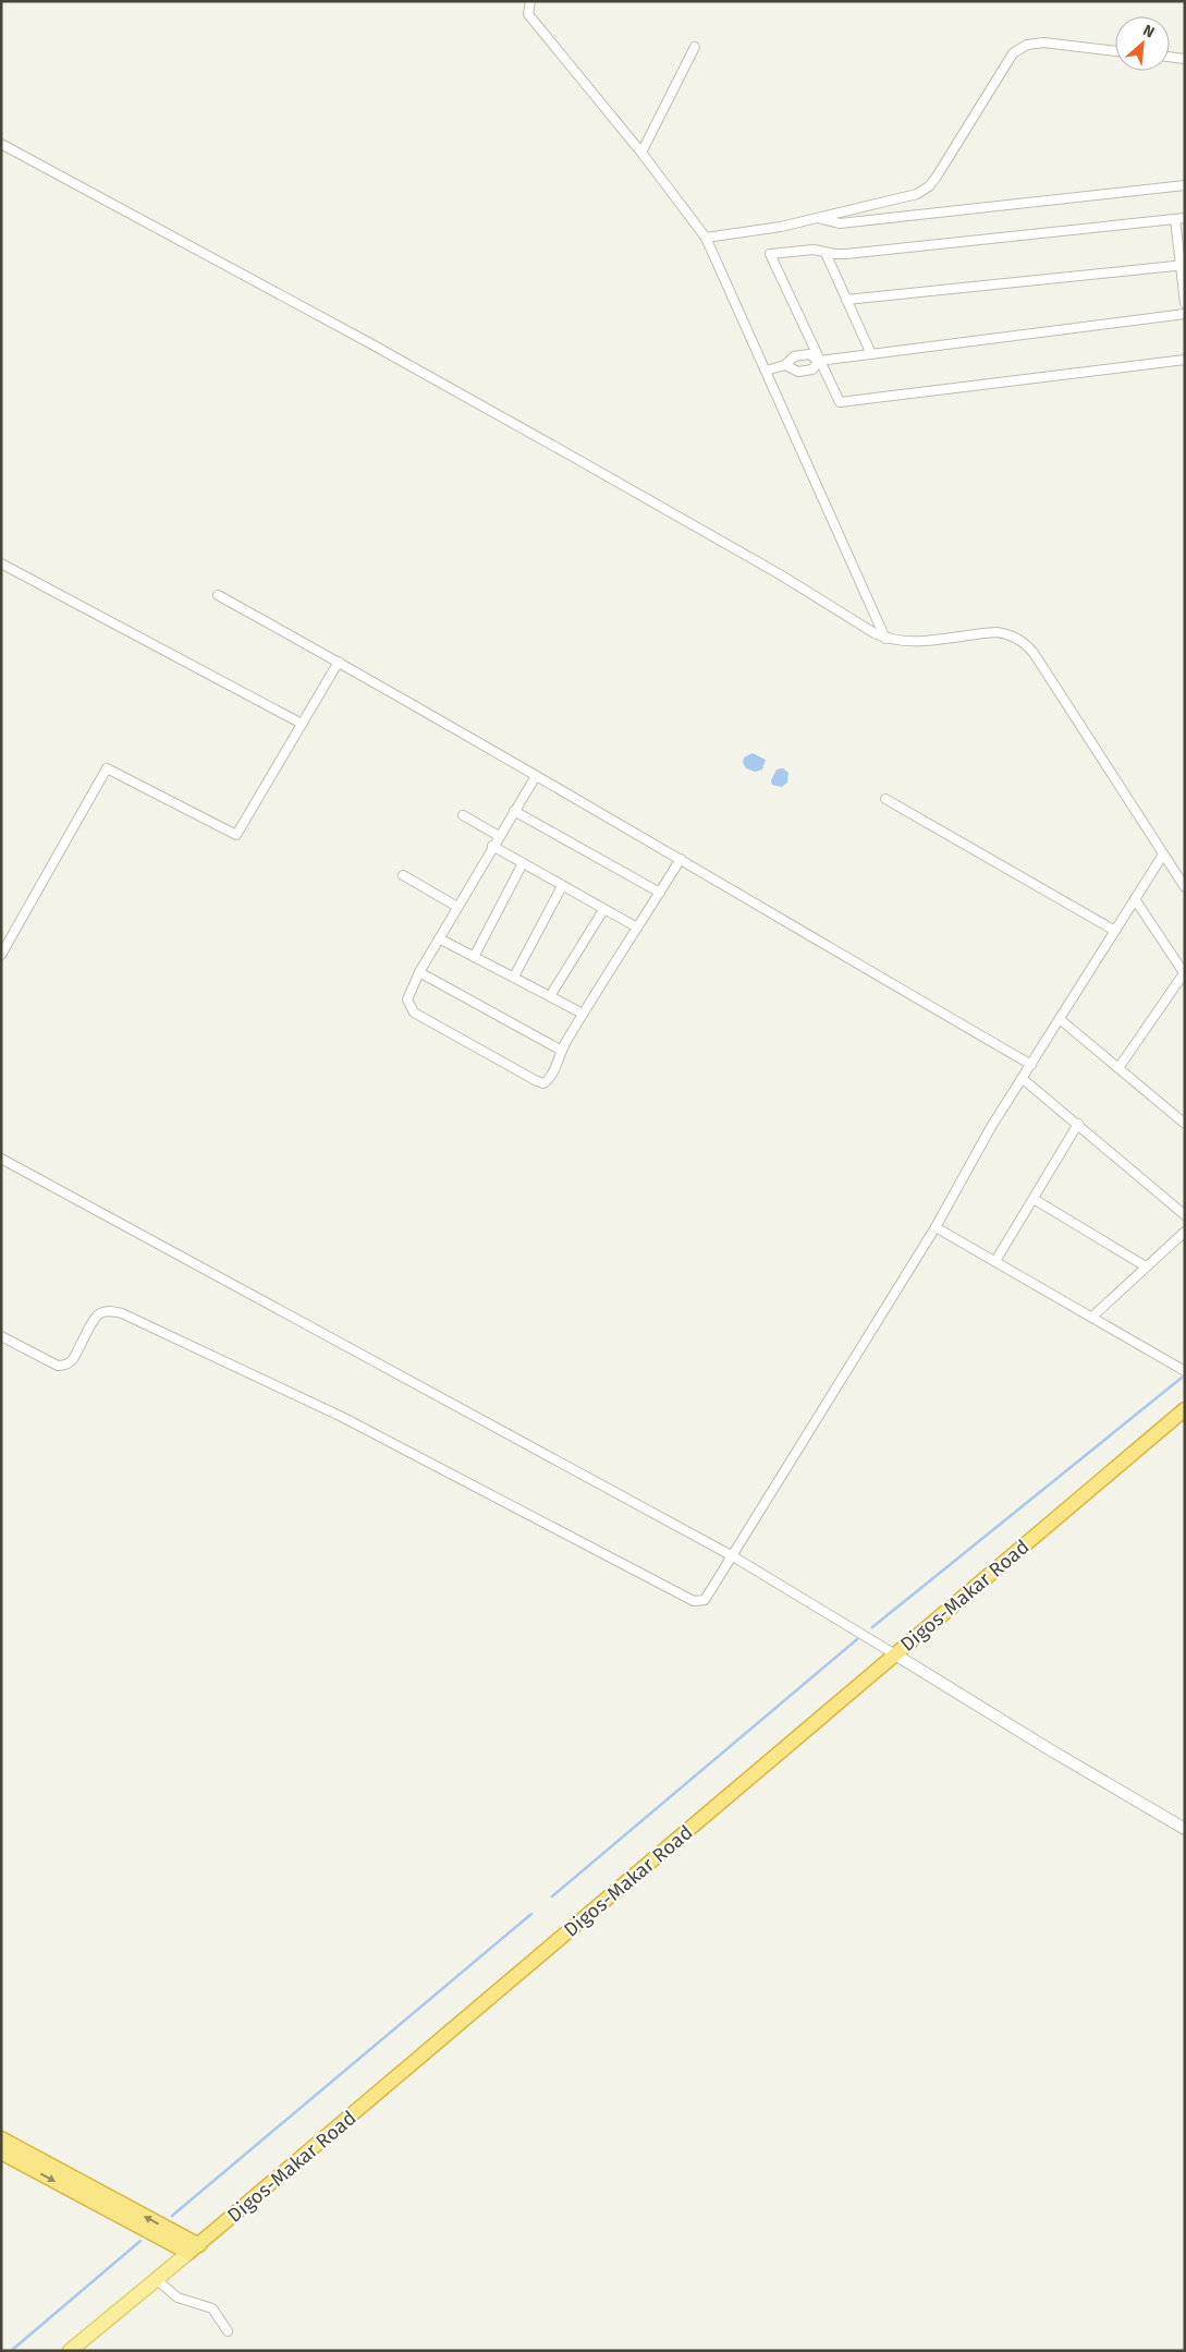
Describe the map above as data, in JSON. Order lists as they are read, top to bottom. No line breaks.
{"streets":{"highway":["Digos-Makar Road"]},"north":"top right"}
